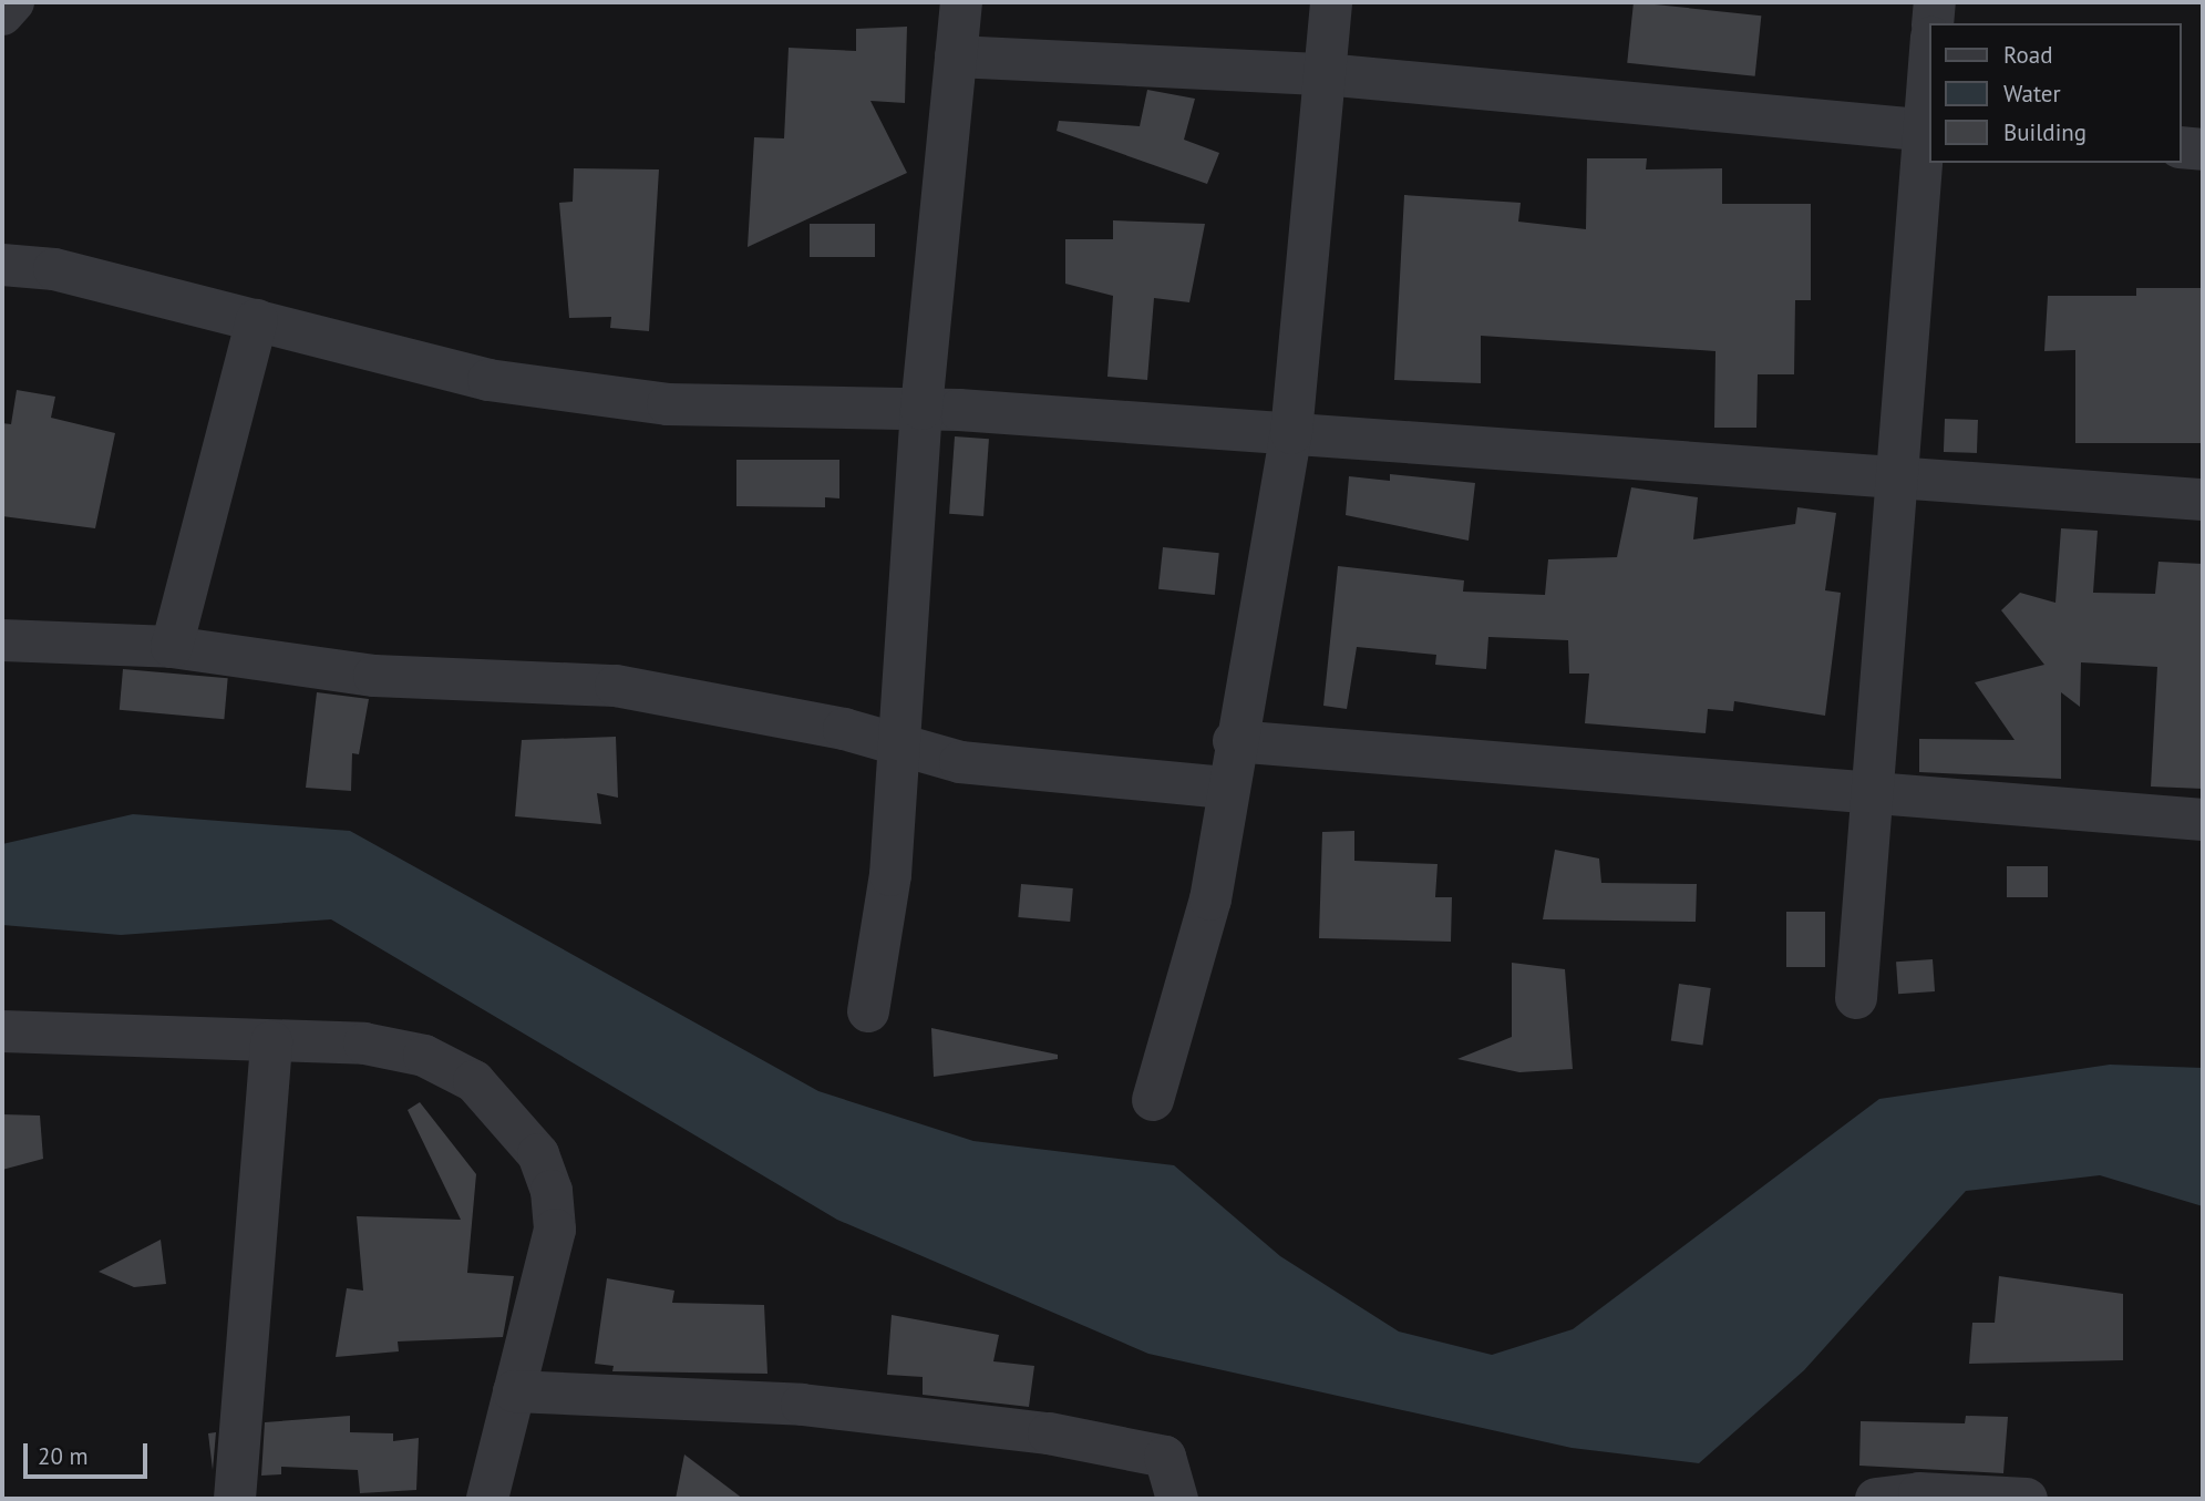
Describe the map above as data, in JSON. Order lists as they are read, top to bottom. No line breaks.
{"legend":["Road","Water","Building"],"scale_bar":"20 m"}
